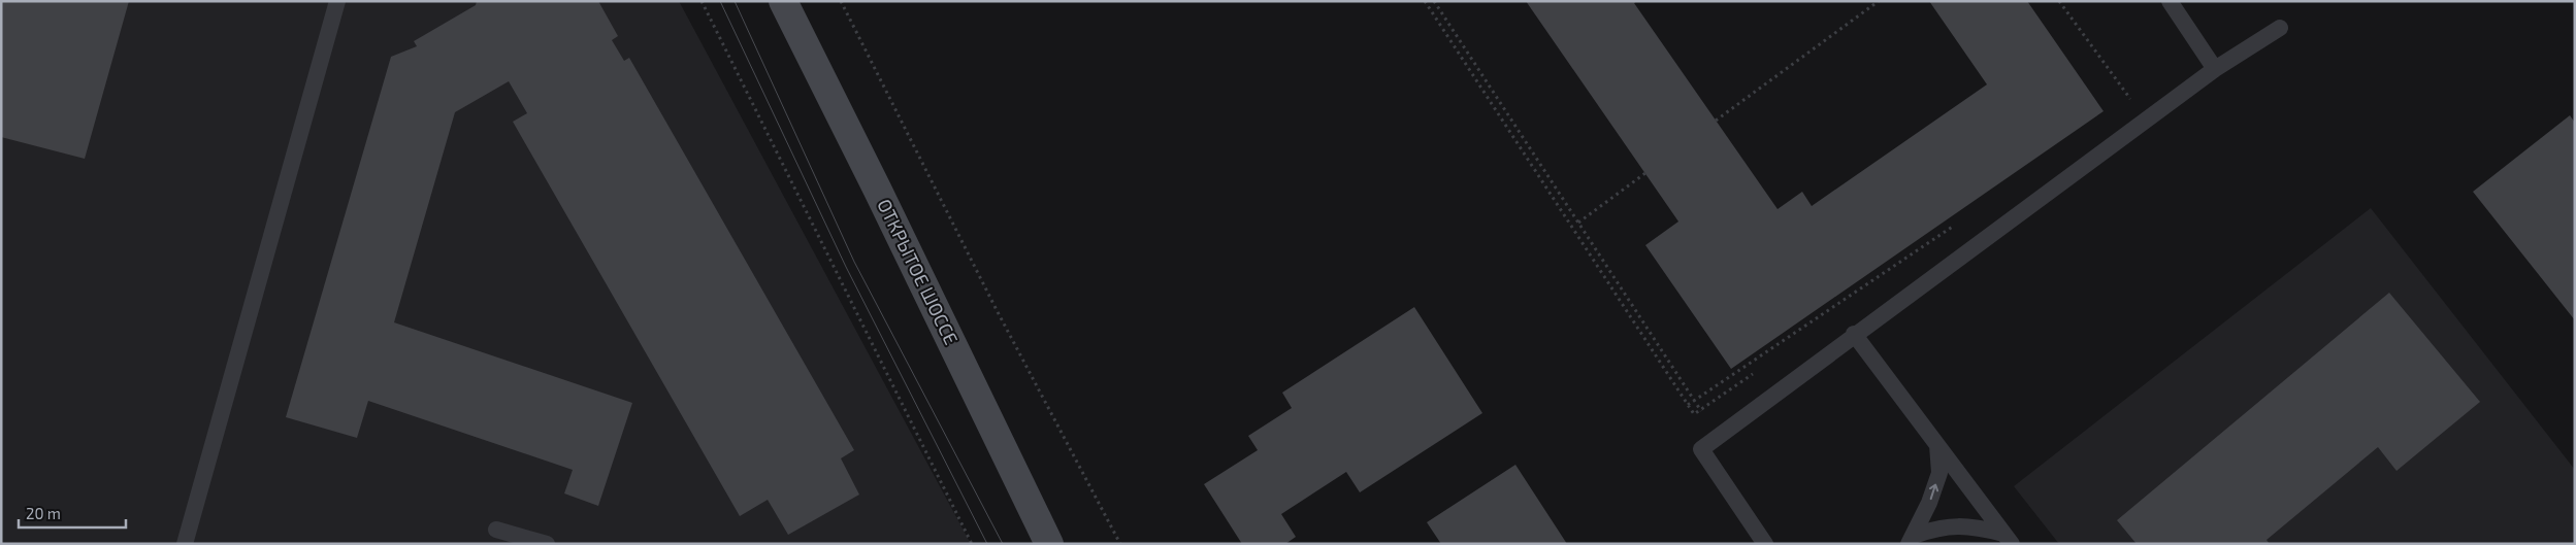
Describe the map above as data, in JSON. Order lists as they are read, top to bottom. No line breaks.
{"streets":{"main road":["ОТКРЫТОЕ ШОССЕ"]},"scale_bar":"20 m"}
